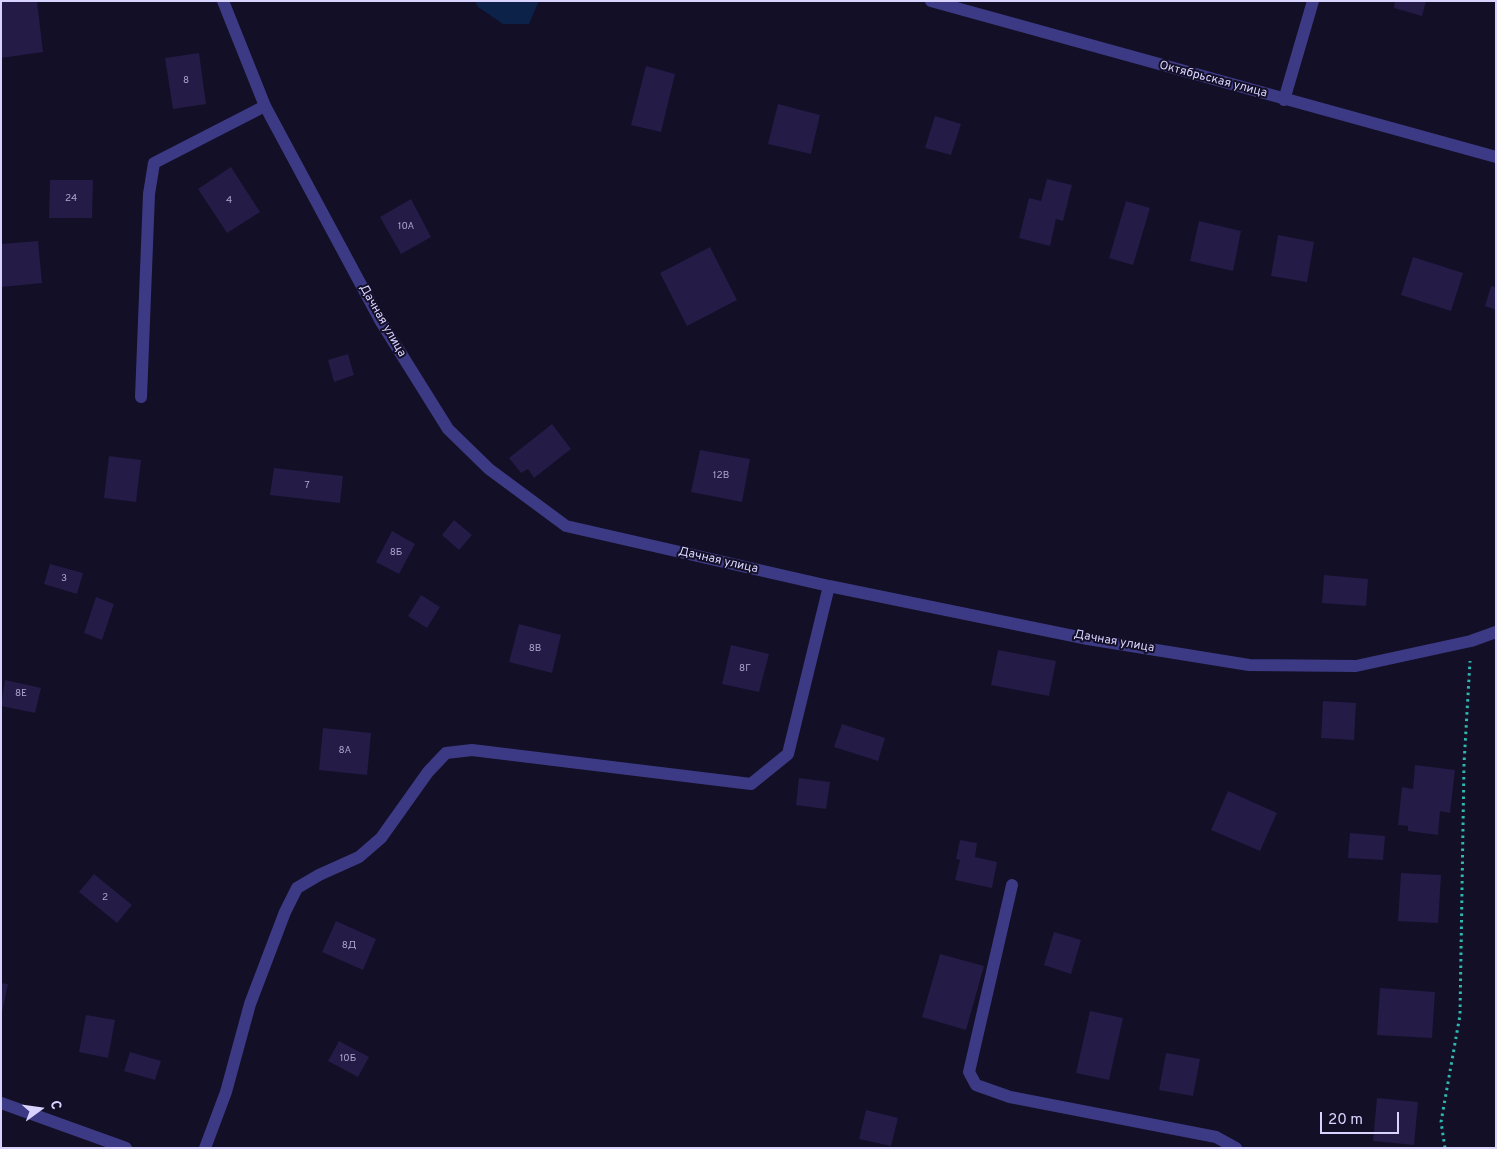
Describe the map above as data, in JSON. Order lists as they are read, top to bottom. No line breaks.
{"streets":{"street":["Октябрьская улица","Дачная улица"]},"house_numbers":["8","24","4","10А","12В","7","8Б","3","8В","8Г","8Е","8А","2","8Д","10Б"],"scale_bar":"20 m","north":"right"}
